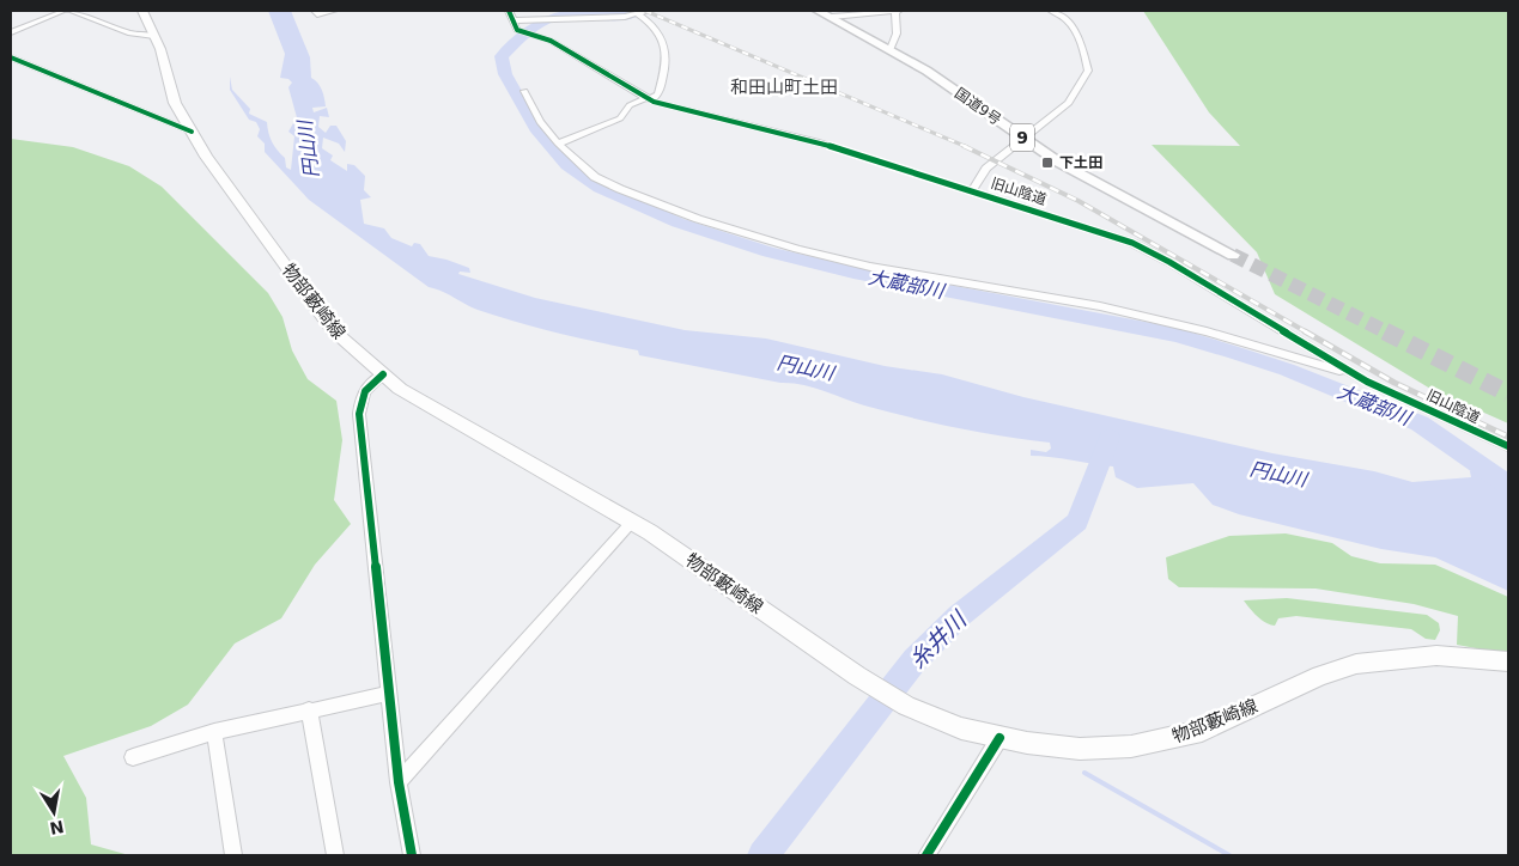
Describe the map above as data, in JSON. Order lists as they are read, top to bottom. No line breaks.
{"streets":{"highway":["国道9号","9"],"main road":["物部藪崎線"],"street":["旧山陰道"]},"districts":["和田山町土田"],"water":["円山川","大蔵部川","糸井川"],"places":{"transit":["下土田"]},"north":"bottom"}
